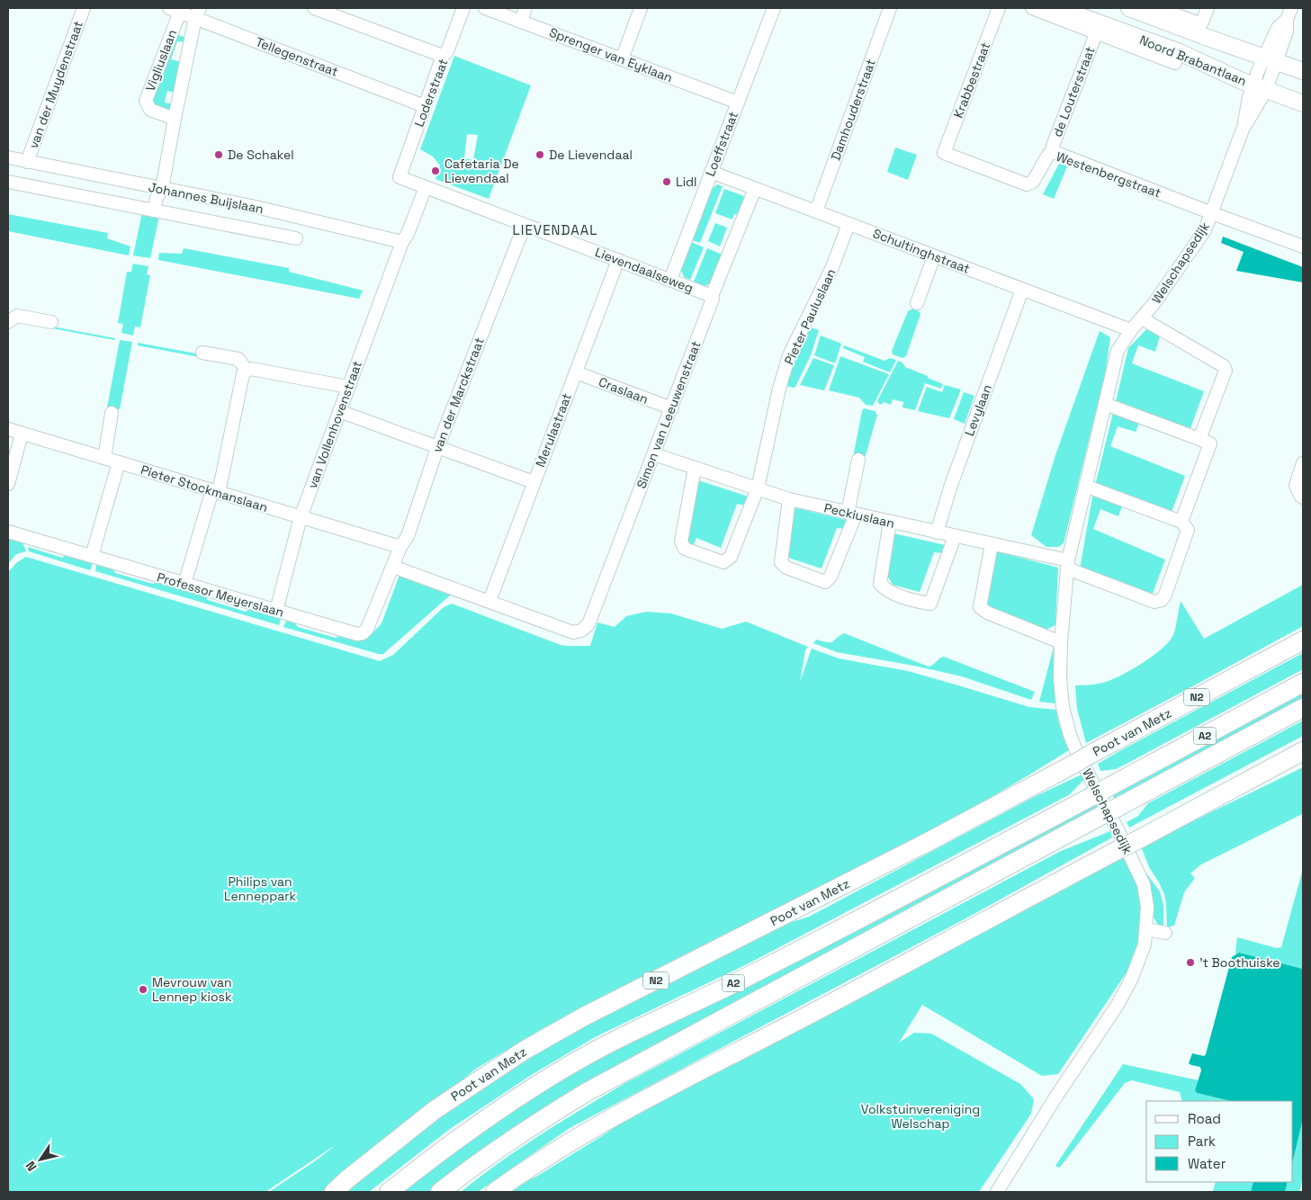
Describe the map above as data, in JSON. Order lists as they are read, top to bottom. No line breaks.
{"streets":{"highway":["N2","Poot van Metz","A2"],"main road":["Noord Brabantlaan"],"street":["Sprenger van Eyklaan","Tellegenstraat","Vigliuslaan","Krabbestraat","van der Muydenstraat","de Louterstraat","Loderstraat","Damhouderstraat","Loeffstraat","Westenbergstraat","Johannes Buijslaan","Schultinghstraat","Welschapsedijk","Lievendaalseweg","Pieter Pauluslaan","Craslaan","van der Marckstraat","Levylaan","Simon van Leeuwenstraat","van Vollenhovenstraat","Merulastraat","Pieter Stockmanslaan","Peckiuslaan","Professor Meyerslaan"]},"crossings":[["Sprenger van Eyklaan","Loeffstraat"],["Tellegenstraat","Vigliuslaan"],["Tellegenstraat","Loderstraat"],["Vigliuslaan","Johannes Buijslaan"],["Noord Brabantlaan","de Louterstraat"],["Noord Brabantlaan","Welschapsedijk"],["Krabbestraat","Westenbergstraat"],["van der Muydenstraat","Johannes Buijslaan"],["de Louterstraat","Westenbergstraat"],["Loderstraat","Lievendaalseweg"],["Damhouderstraat","Schultinghstraat"],["Loeffstraat","Schultinghstraat"],["Loeffstraat","Lievendaalseweg"],["Westenbergstraat","Welschapsedijk"],["Johannes Buijslaan","van Vollenhovenstraat"],["Schultinghstraat","Welschapsedijk"],["Schultinghstraat","Pieter Pauluslaan"],["Schultinghstraat","Levylaan"],["Schultinghstraat","Simon van Leeuwenstraat"],["Welschapsedijk","Peckiuslaan"],["Lievendaalseweg","van der Marckstraat"],["Lievendaalseweg","Simon van Leeuwenstraat"],["Lievendaalseweg","Merulastraat"],["Pieter Pauluslaan","Peckiuslaan"],["Craslaan","Simon van Leeuwenstraat"],["Craslaan","Merulastraat"],["van der Marckstraat","Pieter Stockmanslaan"],["van der Marckstraat","Professor Meyerslaan"],["Levylaan","Peckiuslaan"],["Simon van Leeuwenstraat","Merulastraat"],["Simon van Leeuwenstraat","Peckiuslaan"],["van Vollenhovenstraat","Pieter Stockmanslaan"],["van Vollenhovenstraat","Professor Meyerslaan"]],"districts":["LIEVENDAAL"],"parks":["Philips van Lenneppark","Volkstuinvereniging Welschap"],"places":["De Schakel","De Lievendaal","Cafetaria De Lievendaal","Lidl","'t Boothuiske","Mevrouw van Lennep kiosk"],"legend":["Road","Park","Water"],"north":"bottom left"}
